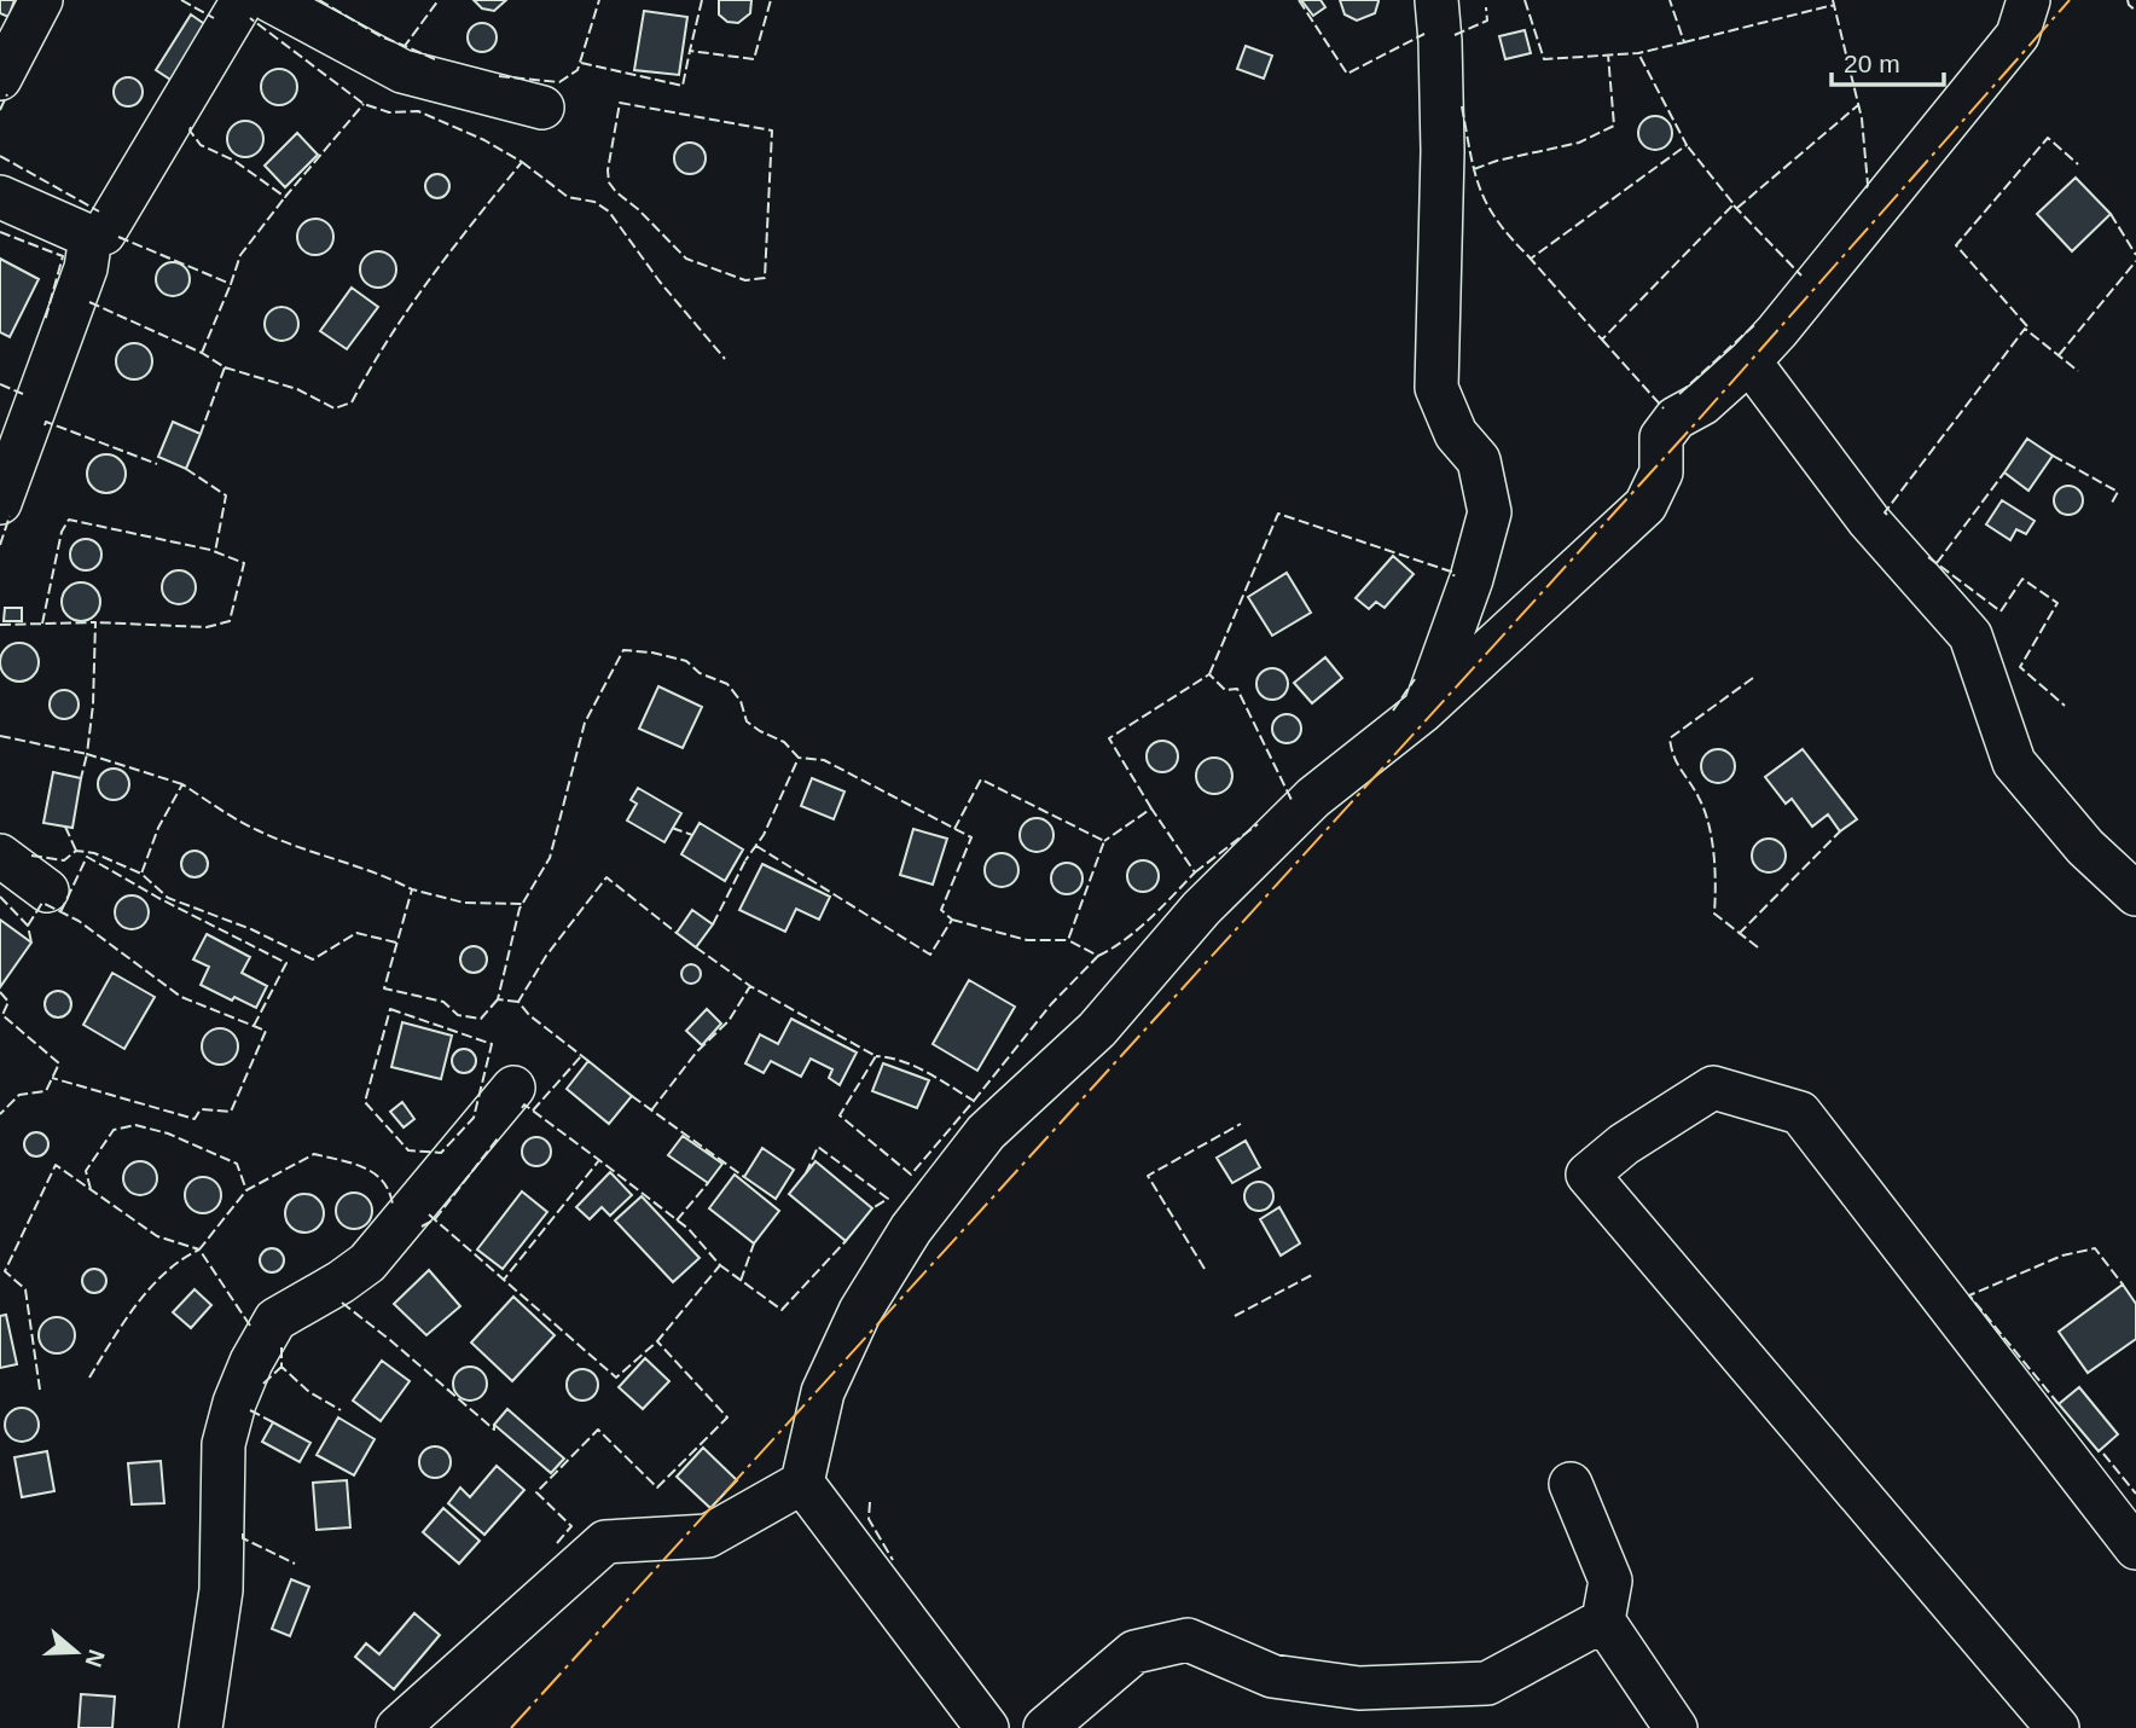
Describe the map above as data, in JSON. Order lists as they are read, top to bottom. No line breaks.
{"scale_bar":"20 m","north":"right"}
